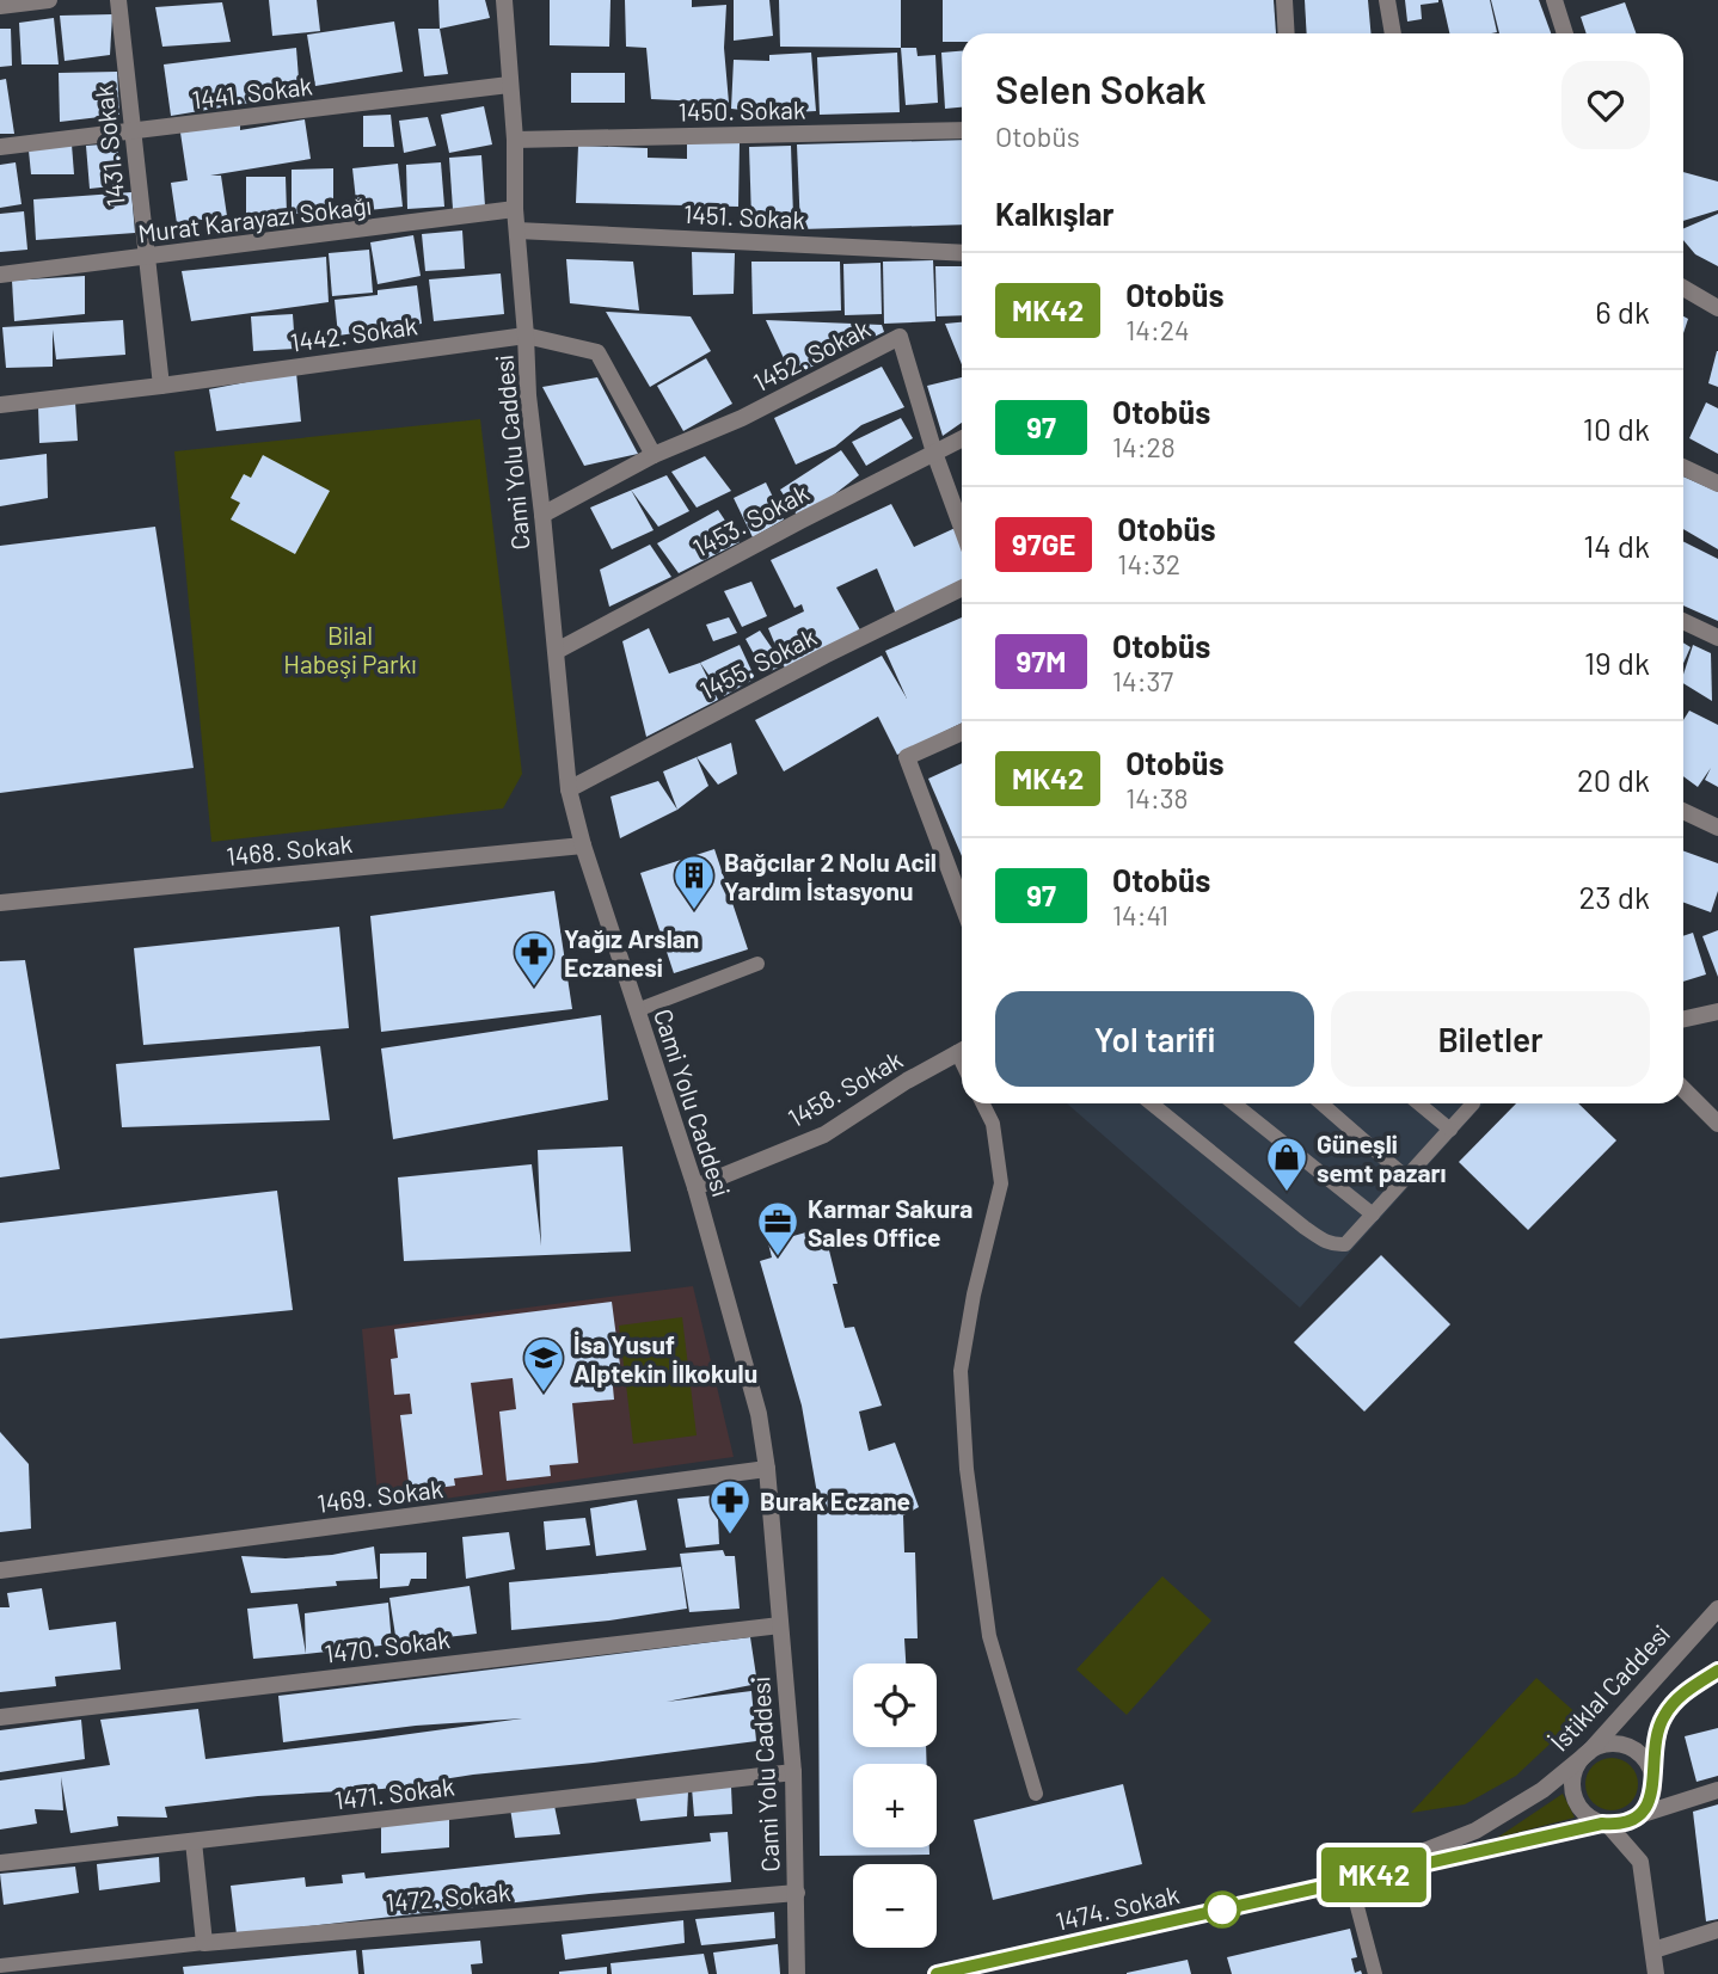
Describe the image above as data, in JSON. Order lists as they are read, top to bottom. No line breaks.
{"streets":{"street":["1441. Sokak","1450. Sokak","1431. Sokak","1451. Sokak","Murat Karayazı Sokağı","1442. Sokak","1452. Sokak","Cami Yolu Caddesi","1453. Sokak","1455. Sokak","1468. Sokak","1458. Sokak","1469. Sokak","1470. Sokak","İstiklal Caddesi","1471. Sokak","1472. Sokak","1474. Sokak"]},"crossings":[["1441. Sokak","1431. Sokak"],["1441. Sokak","Cami Yolu Caddesi"],["1450. Sokak","Cami Yolu Caddesi"],["1431. Sokak","Murat Karayazı Sokağı"],["1431. Sokak","1442. Sokak"],["1451. Sokak","Cami Yolu Caddesi"],["Murat Karayazı Sokağı","Cami Yolu Caddesi"],["1442. Sokak","1452. Sokak"],["1442. Sokak","Cami Yolu Caddesi"],["1452. Sokak","Cami Yolu Caddesi"],["1452. Sokak","1453. Sokak"],["Cami Yolu Caddesi","1453. Sokak"],["Cami Yolu Caddesi","1455. Sokak"],["Cami Yolu Caddesi","1468. Sokak"],["Cami Yolu Caddesi","1458. Sokak"],["Cami Yolu Caddesi","1469. Sokak"],["Cami Yolu Caddesi","1470. Sokak"],["Cami Yolu Caddesi","1471. Sokak"],["Cami Yolu Caddesi","1472. Sokak"],["İstiklal Caddesi","1474. Sokak"]],"parks":["Bilal Habeşi Parkı"],"places":{"building":["Bağcılar 2 Nolu Acil Yardım İstasyonu"],"pharmacy":["Yağız Arslan Eczanesi","Burak Eczane"],"shop":["Güneşli semt pazarı"],"office":["Karmar Sakura Sales Office"],"school or university":["İsa Yusuf Alptekin İlkokulu"]},"lines":["bus line MK42"],"page":{"on_map":"MK42","heading":[["Selen Sokak","Otobüs"],"Kalkışlar"],"list":[{"mark":"MK42","name":"Otobüs","note":"14:24","value":"6 dk"},{"mark":"97","name":"Otobüs","note":"14:28","value":"10 dk"},{"mark":"97GE","name":"Otobüs","note":"14:32","value":"14 dk"},{"mark":"97M","name":"Otobüs","note":"14:37","value":"19 dk"},{"mark":"MK42","name":"Otobüs","note":"14:38","value":"20 dk"},{"mark":"97","name":"Otobüs","note":"14:41","value":"23 dk"}],"buttons":["Yol tarifi","Biletler"],"map_buttons":["+","−"]}}
